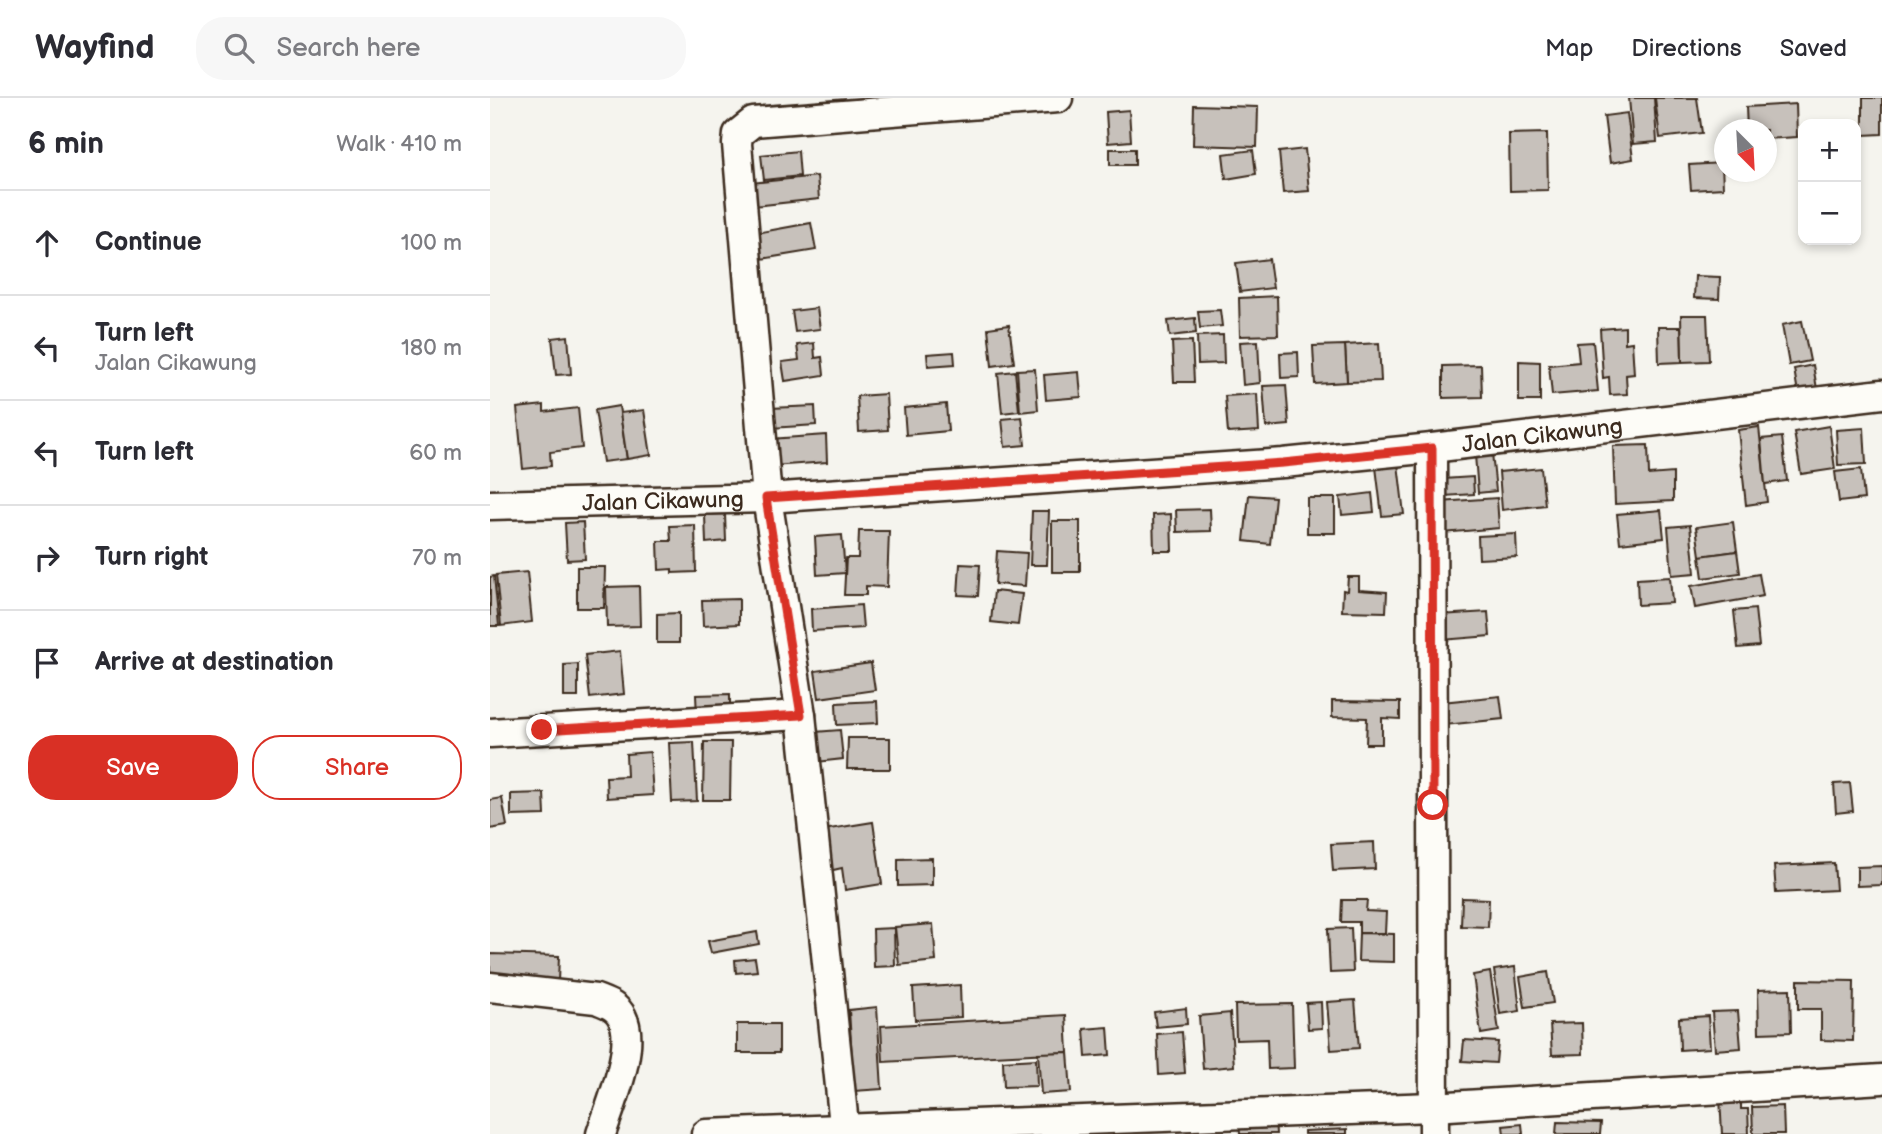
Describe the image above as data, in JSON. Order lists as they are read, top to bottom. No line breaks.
{"streets":{"street":["Jalan Cikawung"]},"north":"bottom right","page":{"header":"Wayfind","search":"Search here","nav":["Map","Directions","Saved"],"heading":["6 min","Walk · 410 m"],"map_buttons":["+","−"],"list":[["Continue","100 m"],["Turn left","Jalan Cikawung","180 m"],["Turn left","60 m"],["Turn right","70 m"],"Arrive at destination"],"buttons":["Save","Share"]}}
